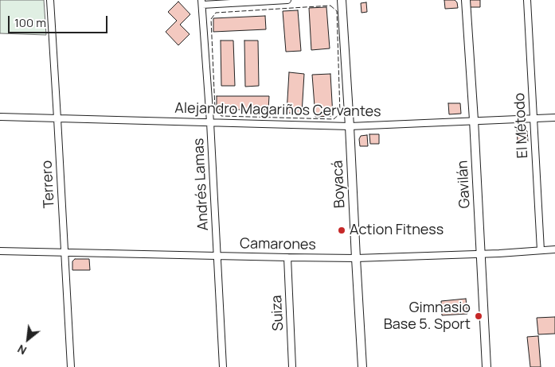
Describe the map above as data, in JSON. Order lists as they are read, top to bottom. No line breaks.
{"streets":{"street":["Alejandro Magariños Cervantes","El Método","Terrero","Andrés Lamas","Boyacá","Gavilán","Camarones","Suiza"]},"crossings":[["Alejandro Magariños Cervantes","El Método"],["Alejandro Magariños Cervantes","Terrero"],["Alejandro Magariños Cervantes","Andrés Lamas"],["Alejandro Magariños Cervantes","Boyacá"],["Alejandro Magariños Cervantes","Gavilán"],["El Método","Camarones"],["Terrero","Camarones"],["Andrés Lamas","Camarones"],["Boyacá","Camarones"],["Gavilán","Camarones"],["Camarones","Suiza"]],"places":["Action Fitness","Gimnasio Base 5. Sport"],"scale_bar":"100 m","north":"bottom left"}
